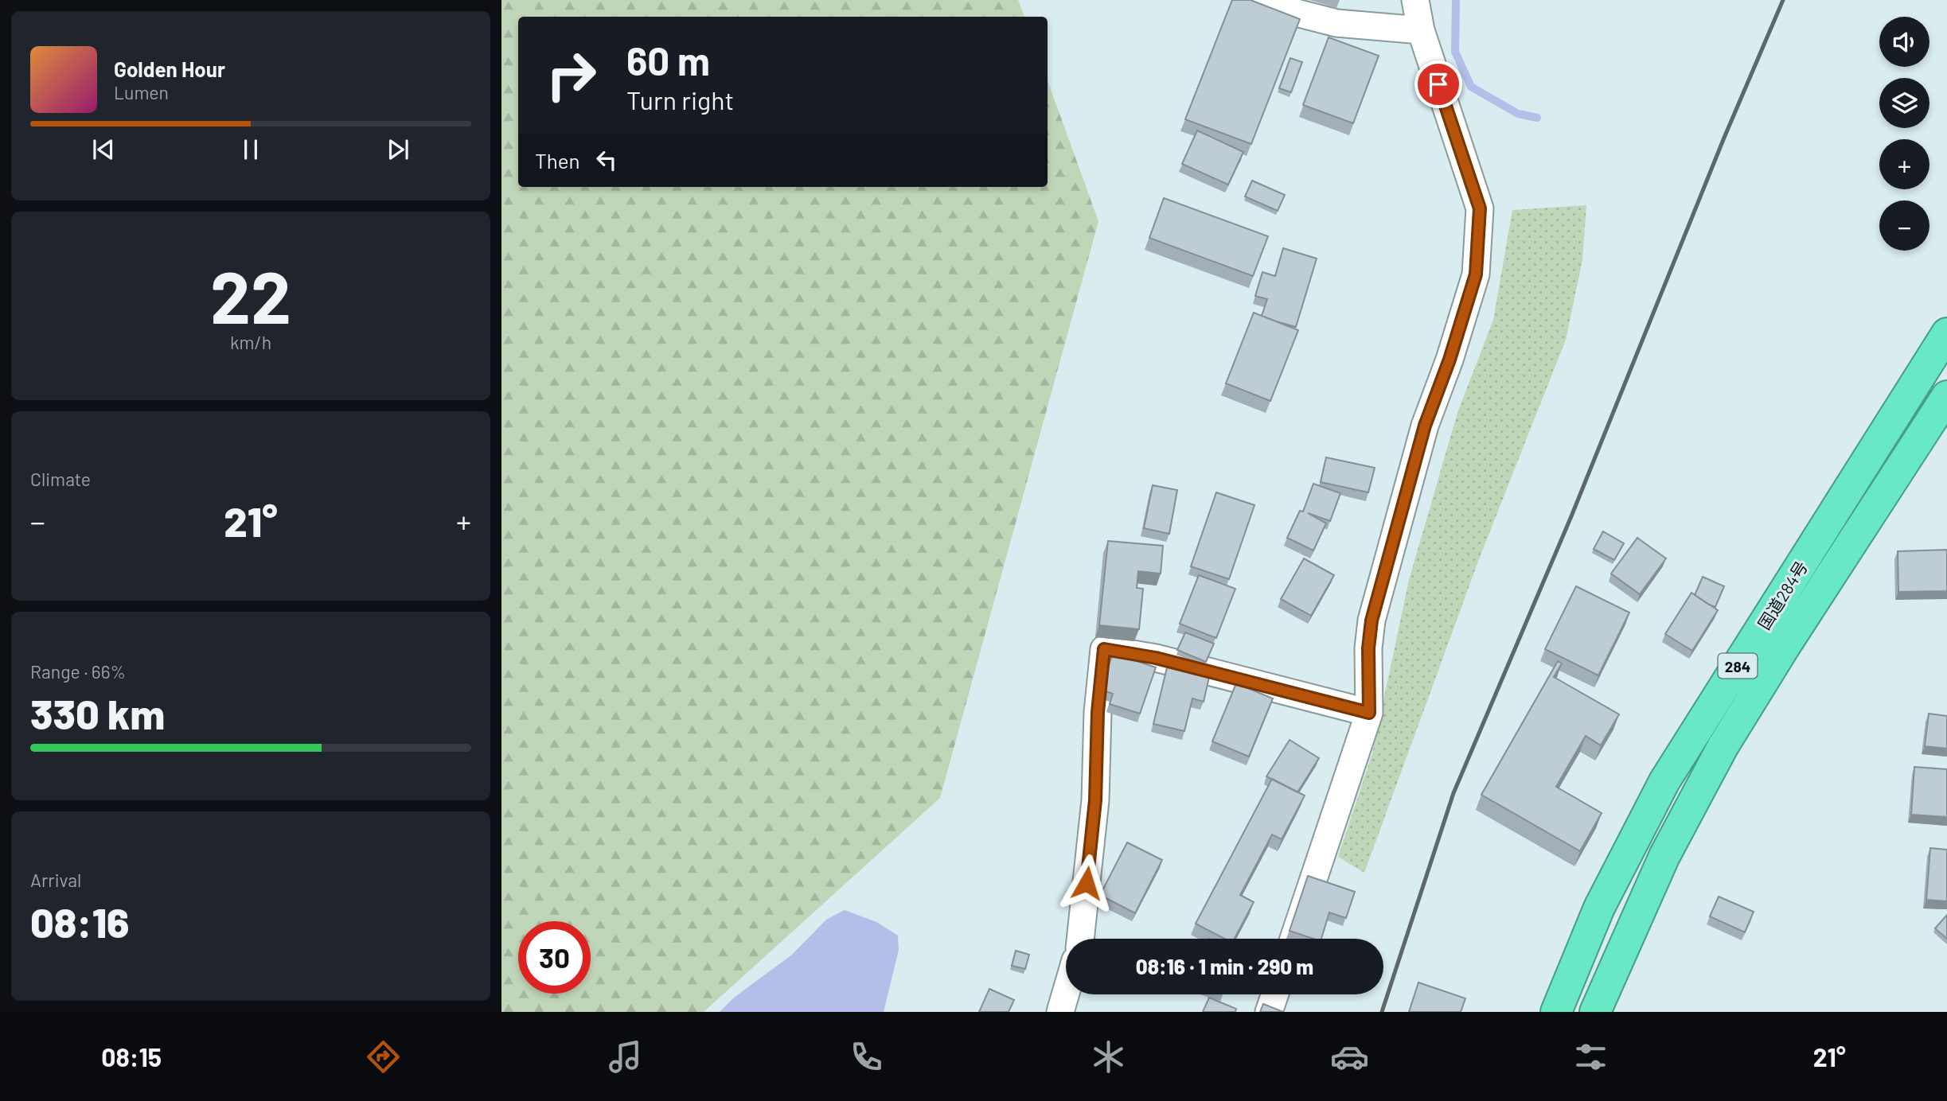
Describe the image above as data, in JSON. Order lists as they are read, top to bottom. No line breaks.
{"streets":{"highway":["国道284号","284"]},"page":{"map_buttons":["+","−"],"turn":["60 m","Turn right"],"song":["Golden Hour","Lumen"],"then":"Then","tile":[["22","km/h"],"Climate",["Range · 66%","330 km"],["Arrival","08:16"]],"heat":["−","21°","+"],"limit":"30","trip":"08:16 · 1 min · 290 m","tabs":["08:15","21°"]}}
